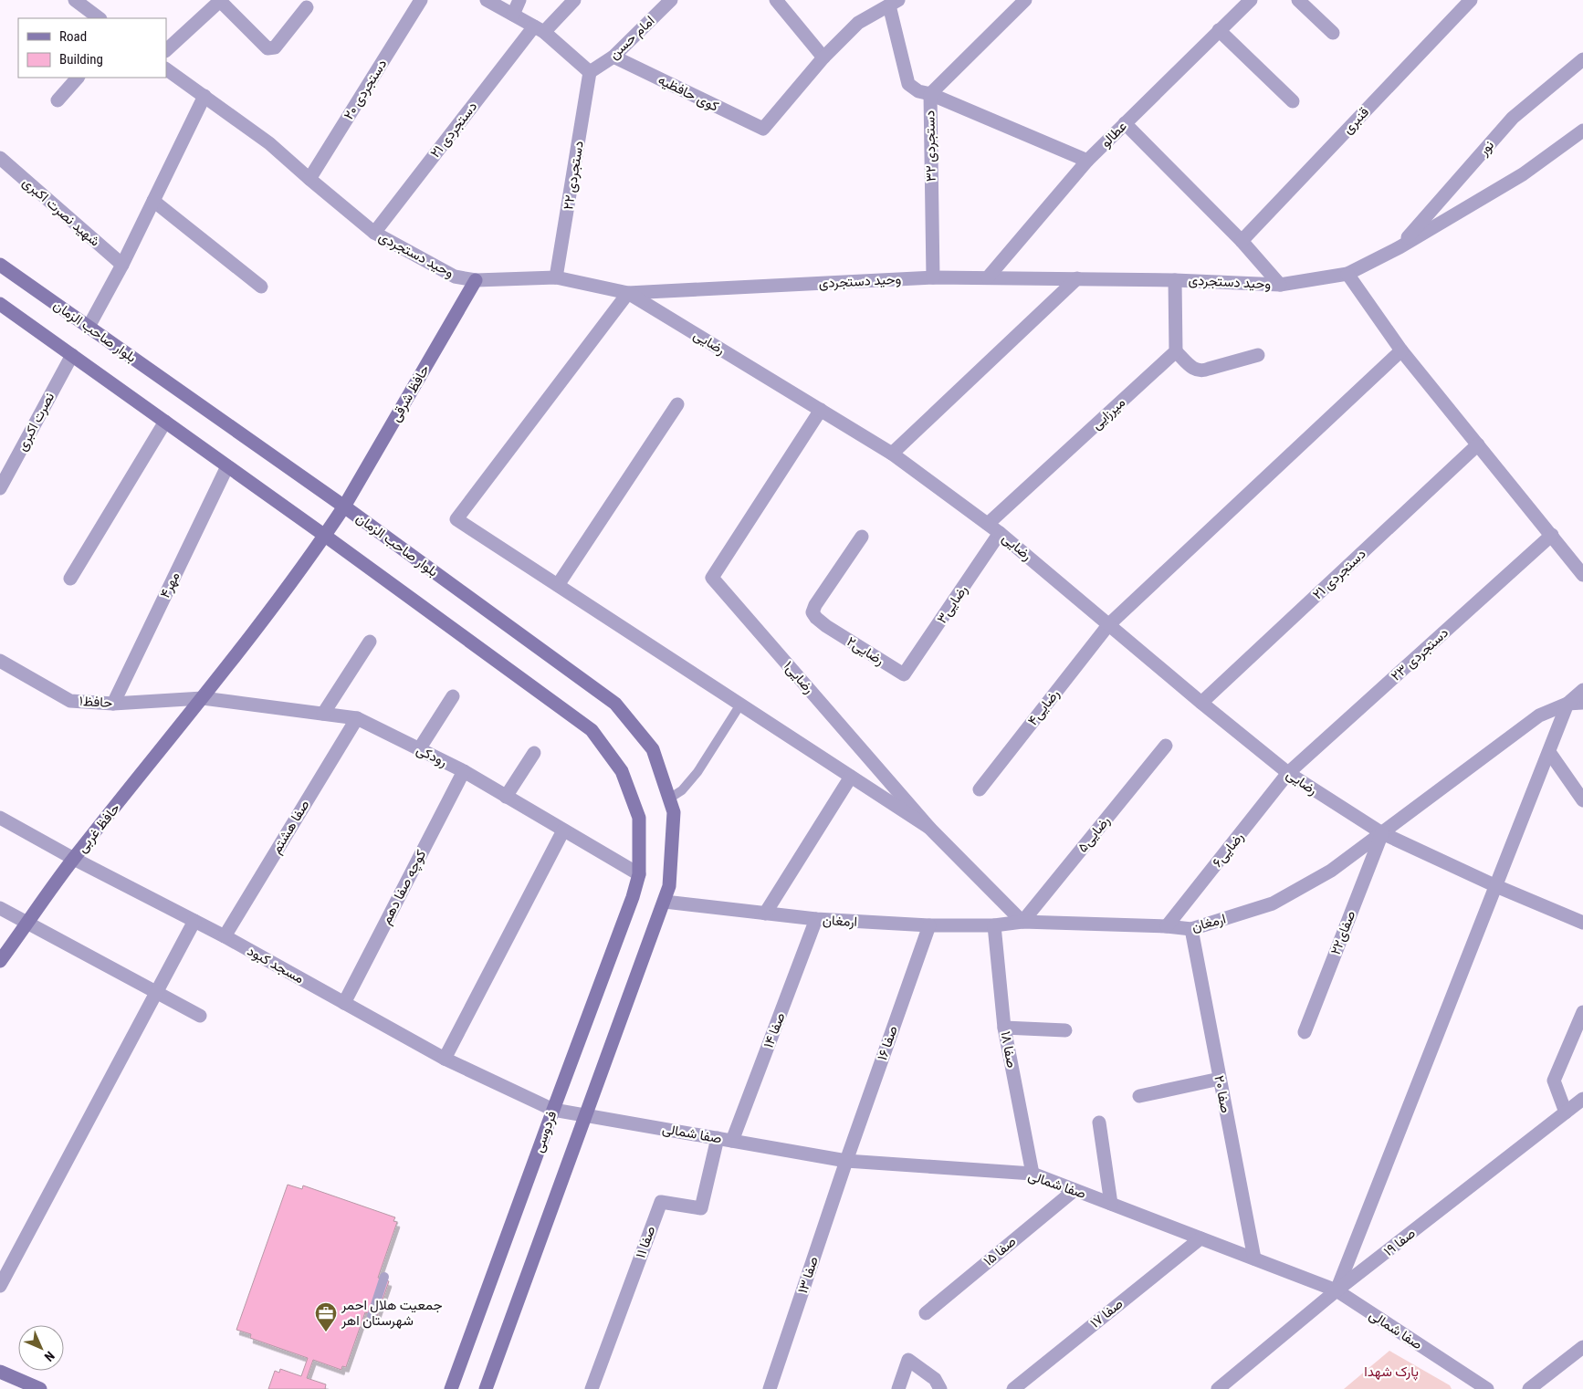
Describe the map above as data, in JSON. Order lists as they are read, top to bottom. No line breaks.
{"streets":{"main road":["بلوار صاحب الزمان","حافظ شرقی","حافظ غربی","فردوسی"],"street":["امام حسن","دستجردی ۲۰","کوی حافظیه","قنبری","دستجردی ۲۱","عطالو","دستجردی ۳۲","نور","دستجردی ۲۲","شهید نصرت اکبری","وحید دستجردی","رضایی","میرزایی","نصرت اکبری","مهر۴","رضایی۳","رضایی۲","دستجردی ۲۳","رضایی۱","حافظ۱","رضایی۴","رودکی","صفا هشتم","رضایی۵","رضایی۶","کوچه صفا دهم","ارمغان","صفای۲۲","مسجد کبود","صفا ۱۴","صفا ۱۶","صفا ۱۸","صفا ۲۰","صفا شمالی","صفا ۱۱","صفا ۱۹","صفا ۱۵","صفا ۱۳","صفا ۱۷"]},"crossings":[["امام حسن","کوی حافظیه"],["امام حسن","دستجردی ۲۲"],["دستجردی ۲۰","وحید دستجردی"],["دستجردی ۲۱","وحید دستجردی"],["دستجردی ۲۱","رضایی"],["عطالو","وحید دستجردی"],["دستجردی ۳۲","وحید دستجردی"],["نور","وحید دستجردی"],["دستجردی ۲۲","وحید دستجردی"],["وحید دستجردی","رضایی"],["وحید دستجردی","حافظ شرقی"],["بلوار صاحب الزمان","حافظ شرقی"],["بلوار صاحب الزمان","ارمغان"],["رضایی","میرزایی"],["رضایی","رضایی۳"],["رضایی","دستجردی ۲۳"],["رضایی","رضایی۱"],["رضایی","رضایی۴"],["رضایی","رضایی۶"],["رضایی","ارمغان"],["رضایی","صفای۲۲"],["مهر۴","حافظ۱"],["رضایی۳","رضایی۲"],["دستجردی ۲۳","رضایی۶"],["رضایی۱","رضایی۵"],["رضایی۱","ارمغان"],["حافظ۱","رودکی"],["حافظ۱","حافظ غربی"],["رودکی","صفا هشتم"],["رودکی","حافظ غربی"],["رودکی","کوچه صفا دهم"],["رودکی","فردوسی"],["صفا هشتم","مسجد کبود"],["حافظ غربی","مسجد کبود"],["رضایی۵","ارمغان"],["رضایی۶","ارمغان"],["کوچه صفا دهم","مسجد کبود"],["ارمغان","صفای۲۲"],["ارمغان","صفا ۱۴"],["ارمغان","صفا ۱۶"],["ارمغان","صفا ۱۸"],["ارمغان","صفا ۲۰"],["مسجد کبود","فردوسی"],["مسجد کبود","صفا شمالی"],["صفا ۱۴","صفا شمالی"],["صفا ۱۶","صفا شمالی"],["صفا ۱۶","صفا ۱۳"],["صفا ۱۸","صفا شمالی"],["صفا ۲۰","صفا شمالی"],["فردوسی","صفا شمالی"],["صفا شمالی","صفا ۱۱"],["صفا شمالی","صفا ۱۹"],["صفا شمالی","صفا ۱۵"],["صفا شمالی","صفا ۱۳"],["صفا شمالی","صفا ۱۷"]],"parks":["پارک شهدا"],"places":{"office":["جمعیت هلال احمر شهرستان اهر"]},"legend":["Road","Building"],"north":"bottom right"}
